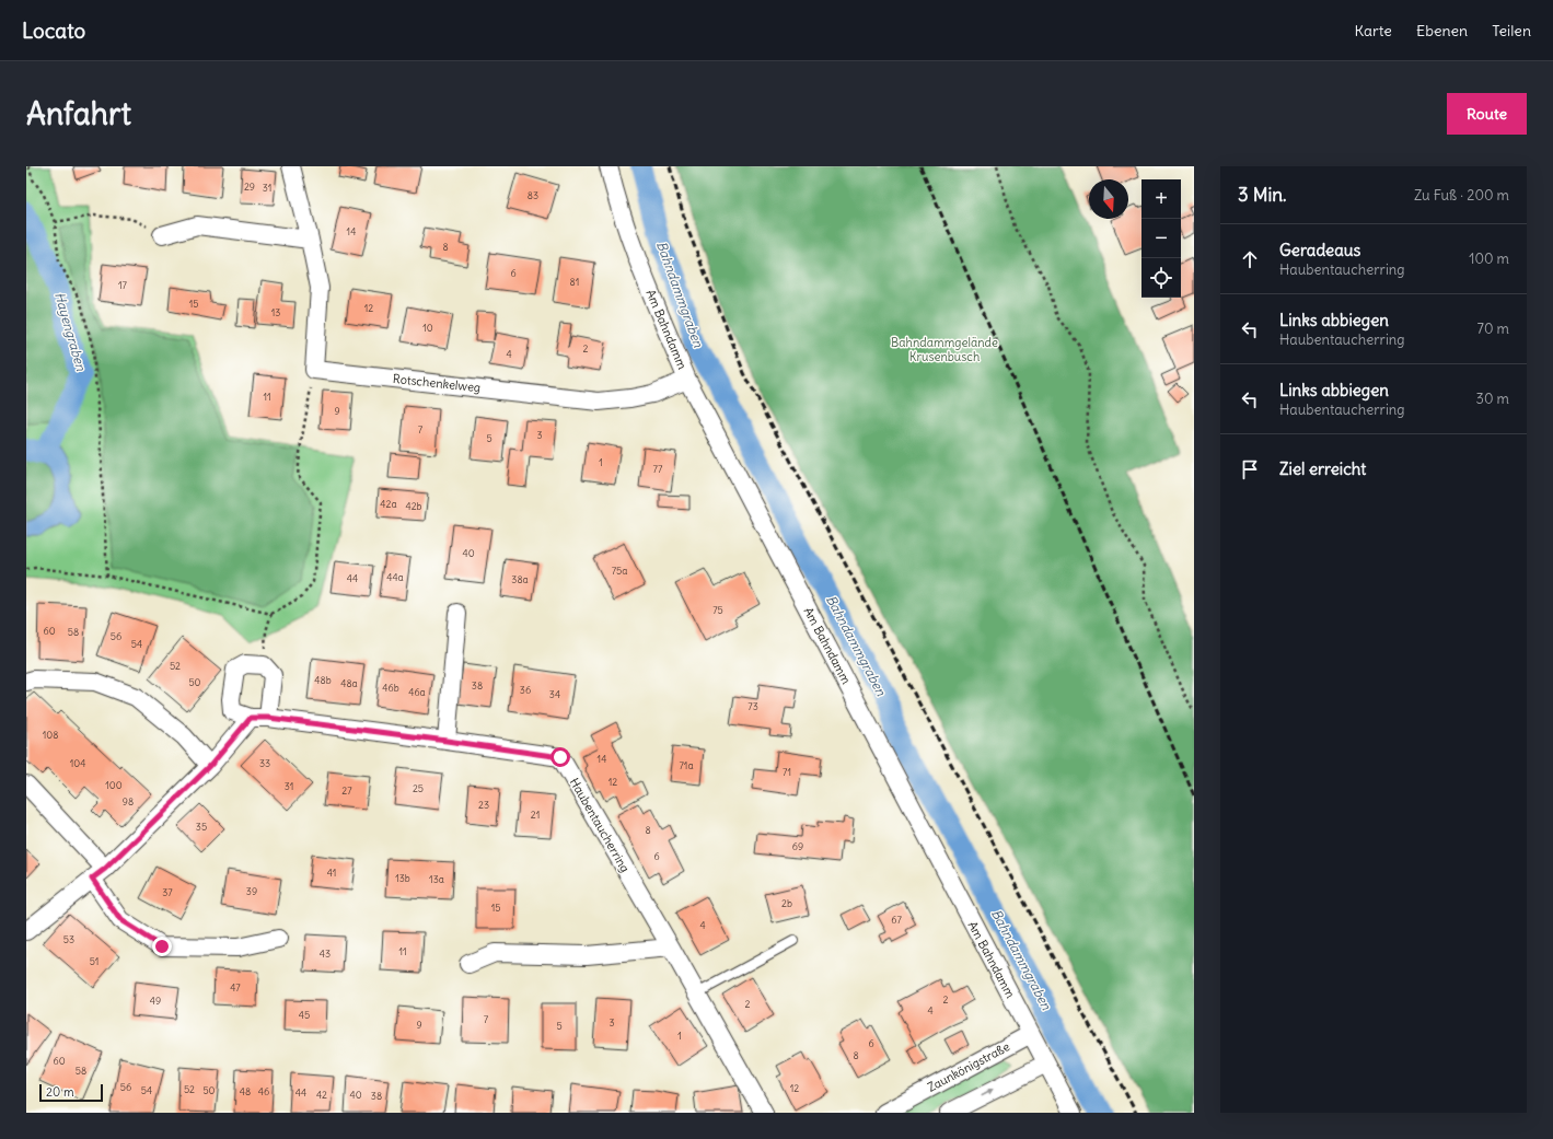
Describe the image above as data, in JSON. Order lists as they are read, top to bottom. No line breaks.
{"streets":{"street":["Am Bahndamm","Rotschenkelweg","Haubentaucherring","Zaunkönigstraße"]},"crossings":[["Am Bahndamm","Rotschenkelweg"],["Am Bahndamm","Zaunkönigstraße"]],"water":["Bahndammgraben","Hayengraben"],"parks":["Bahndammgelände Krusenbusch"],"house_numbers":["29","31","83","14","8","6","81","17","15","12","13","10","2","4","11","9","7","3","5","1","77","42a","42b","40","75a","44a","44","38a","75","60","58","56","54","52","48b","50","48a","38","46b","36","46a","34","73","108","14","104","33","71a","71","12","100","31","25","27","98","23","21","35","8","69","6","41","13b","13a","39","37","2b","15","67","4","53","11","43","51","47","2","49","2","4","45","7","3","9","5","1","6","8","60","58","56","12","52","54","50","48","46","44","42","40","38"],"scale_bar":"20 m","north":"bottom","page":{"header":"Locato","nav":["Karte","Ebenen","Teilen"],"buttons":"Route","title":"Anfahrt","heading":["3 Min.","Zu Fuß · 200 m"],"map_buttons":["+","−"],"list":[["Geradeaus","Haubentaucherring","100 m"],["Links abbiegen","Haubentaucherring","70 m"],["Links abbiegen","Haubentaucherring","30 m"],"Ziel erreicht"],"scale":"20 m"}}
